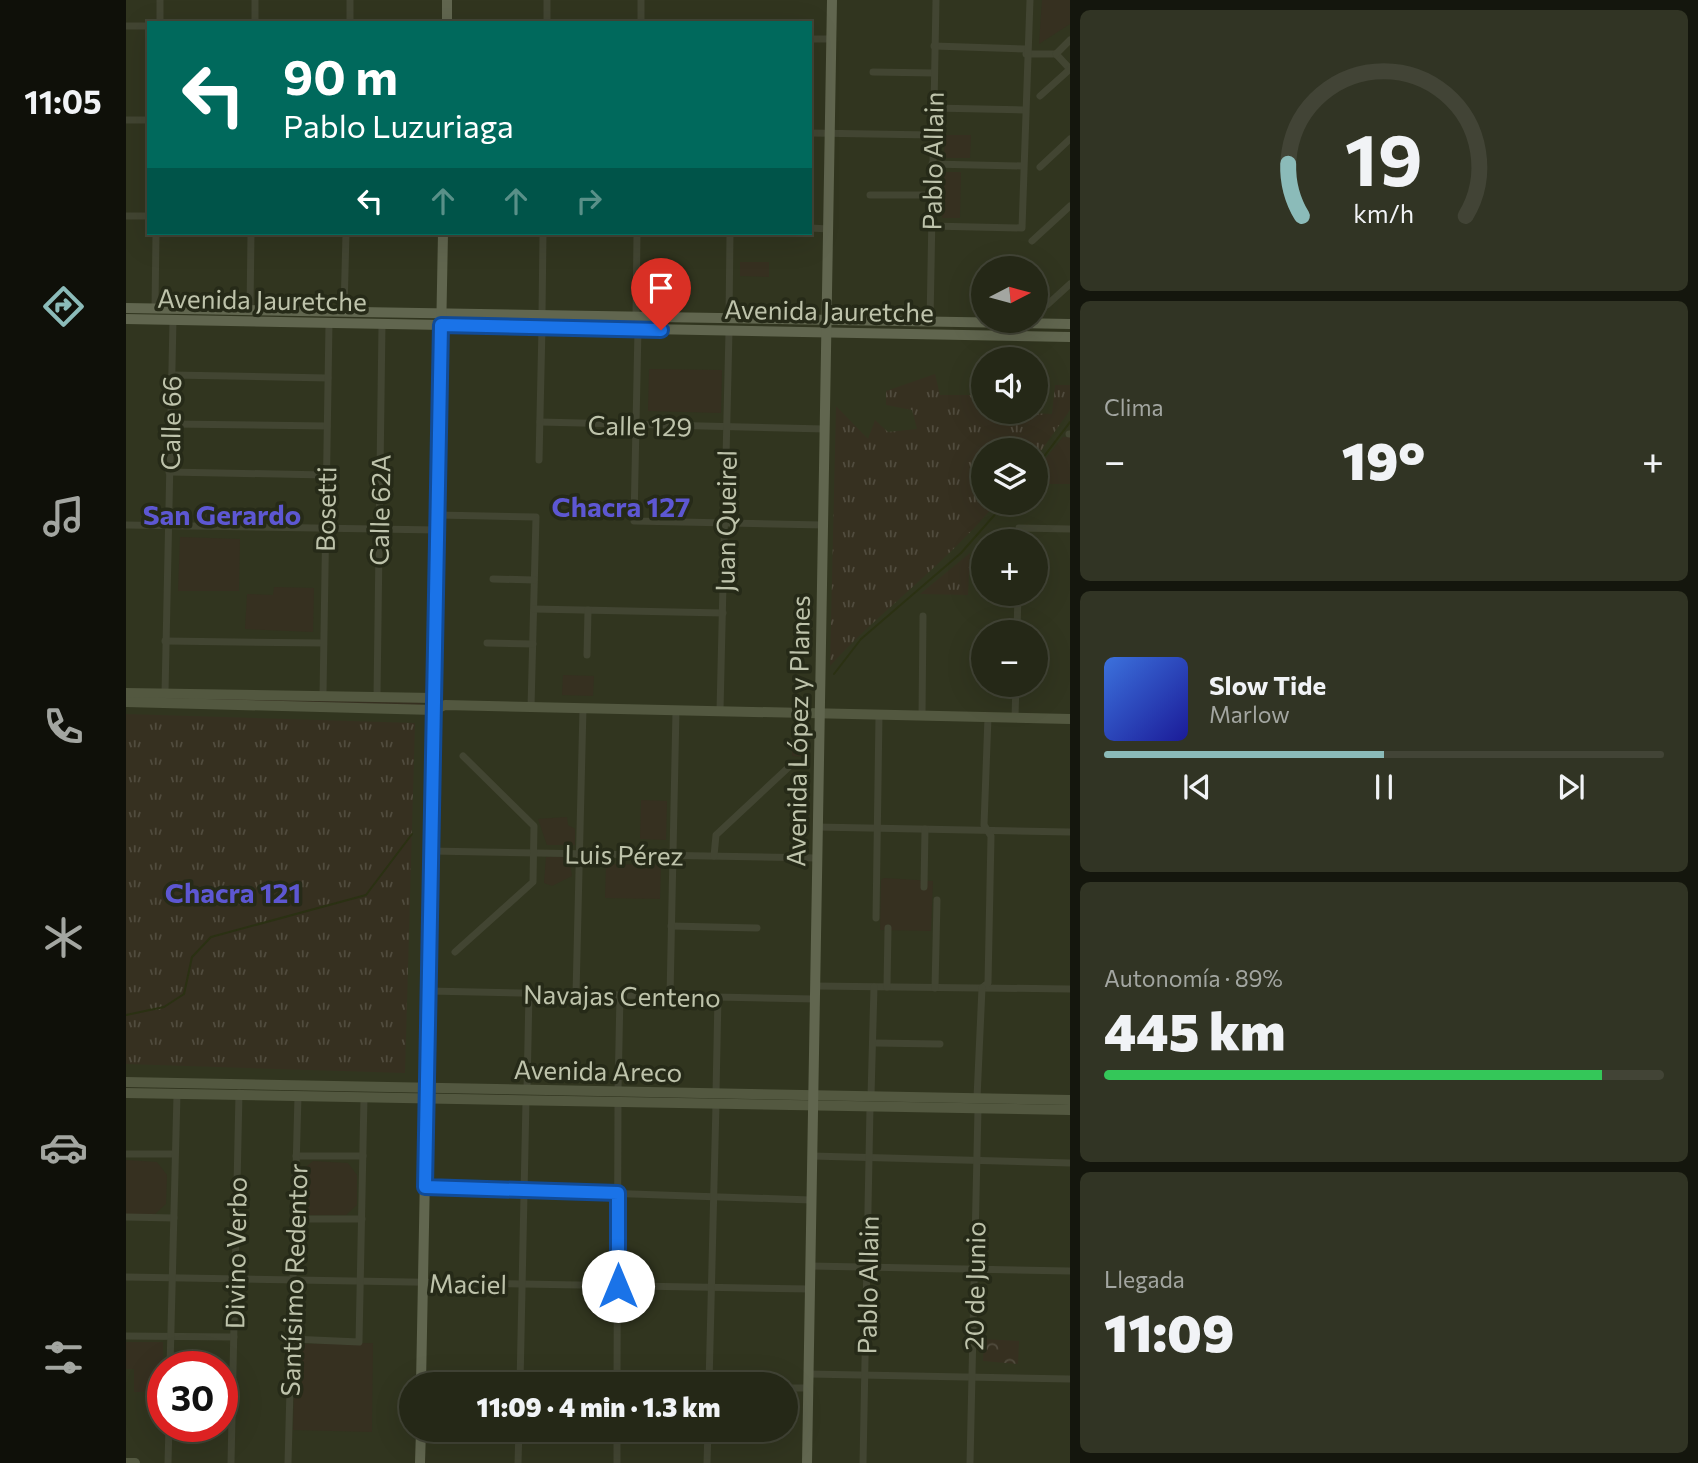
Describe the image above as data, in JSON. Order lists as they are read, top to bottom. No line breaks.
{"streets":{"main road":["Avenida Jauretche","Avenida López y Planes","Avenida Areco"],"street":["Pablo Allain","Calle 66","Calle 129","Bosetti","Calle 62A","Juan Queirel","Luis Pérez","Navajas Centeno","Divino Verbo","Santísimo Redentor","Maciel","20 de Junio"]},"crossings":[["Pablo Allain","Avenida Jauretche"],["Pablo Allain","Avenida Areco"],["Avenida Jauretche","Calle 66"],["Avenida Jauretche","Bosetti"],["Avenida Jauretche","Calle 62A"],["Avenida Jauretche","Juan Queirel"],["Avenida Jauretche","Avenida López y Planes"],["Calle 129","Juan Queirel"],["Calle 129","Avenida López y Planes"],["Avenida López y Planes","Luis Pérez"],["Avenida López y Planes","Navajas Centeno"],["Avenida López y Planes","Avenida Areco"],["Avenida López y Planes","Maciel"],["Avenida Areco","Divino Verbo"],["Avenida Areco","Santísimo Redentor"],["Avenida Areco","20 de Junio"],["Divino Verbo","Maciel"],["Santísimo Redentor","Maciel"]],"districts":["Chacra 127","San Gerardo","Chacra 121"],"north":"right","page":{"tabs":"11:05","turn":["90 m","Pablo Luzuriaga"],"map_buttons":["+","−"],"tile":["Clima",["Autonomía · 89%","445 km"],["Llegada","11:09"]],"heat":["−","19°","+"],"song":["Slow Tide","Marlow"],"limit":"30","trip":"11:09 · 4 min · 1.3 km","gauge":["19","km/h"]}}
